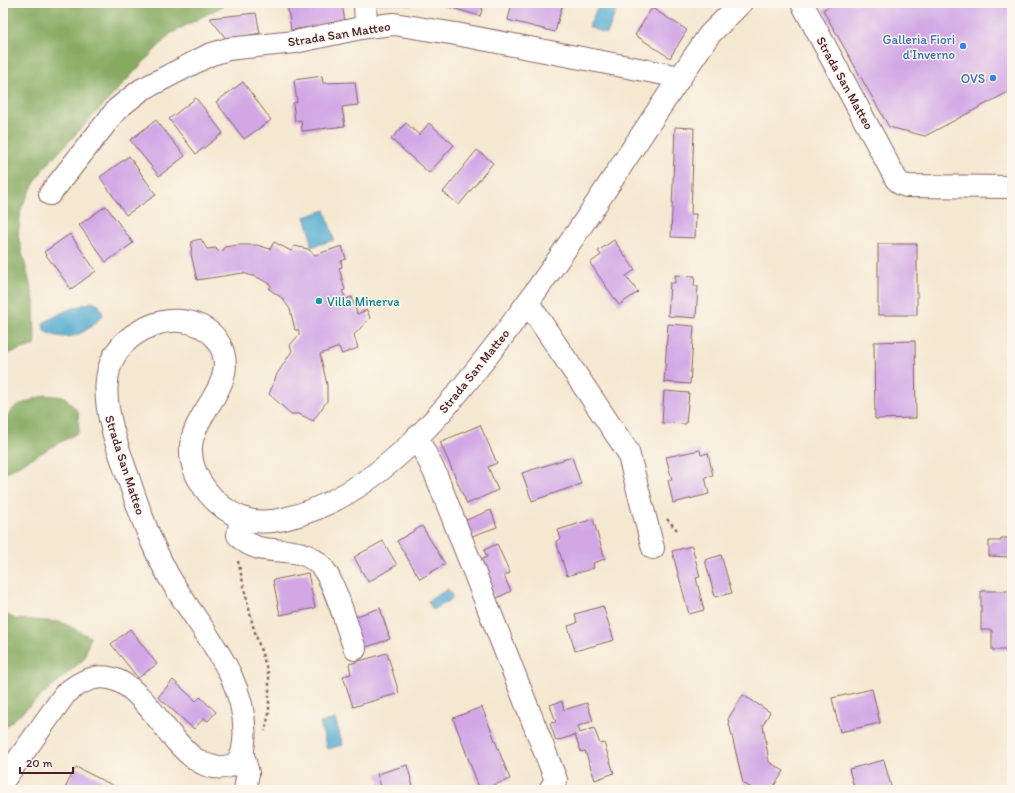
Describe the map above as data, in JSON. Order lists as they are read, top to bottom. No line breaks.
{"streets":{"street":["Strada San Matteo"]},"places":["Galleria Fiori d'Inverno","OVS","Villa Minerva"],"scale_bar":"20 m"}
